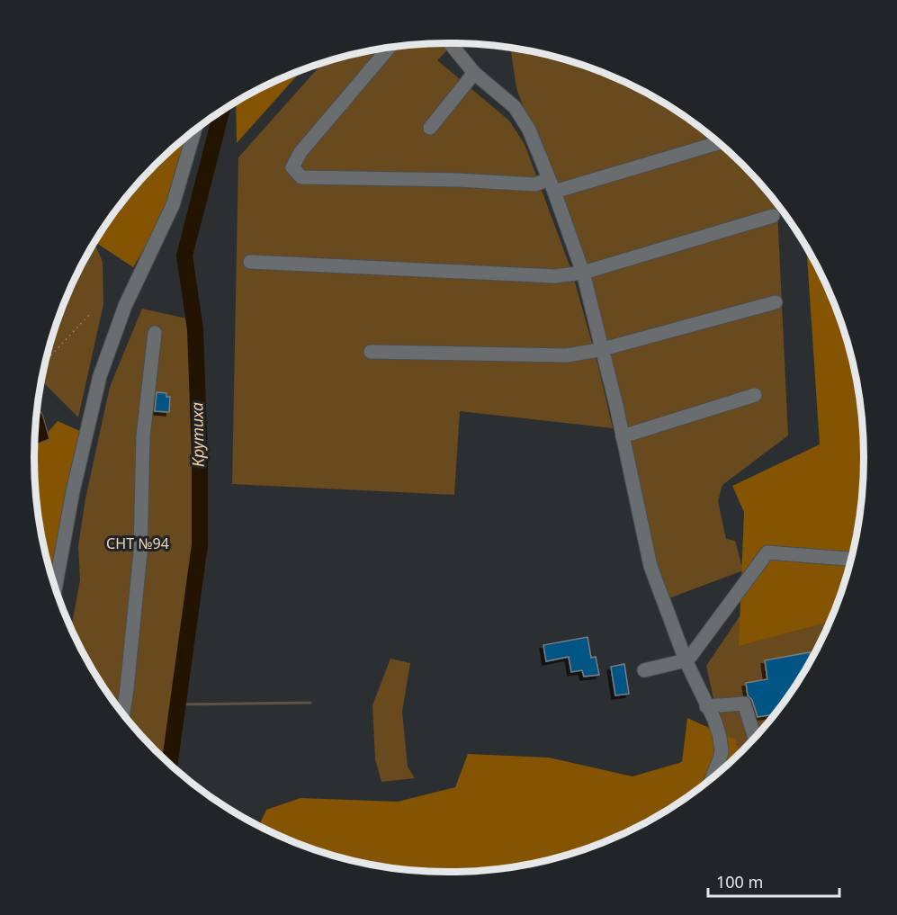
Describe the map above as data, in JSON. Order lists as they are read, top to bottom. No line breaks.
{"water":["Крутиха"],"parks":["СНТ №94"],"scale_bar":"100 m"}
